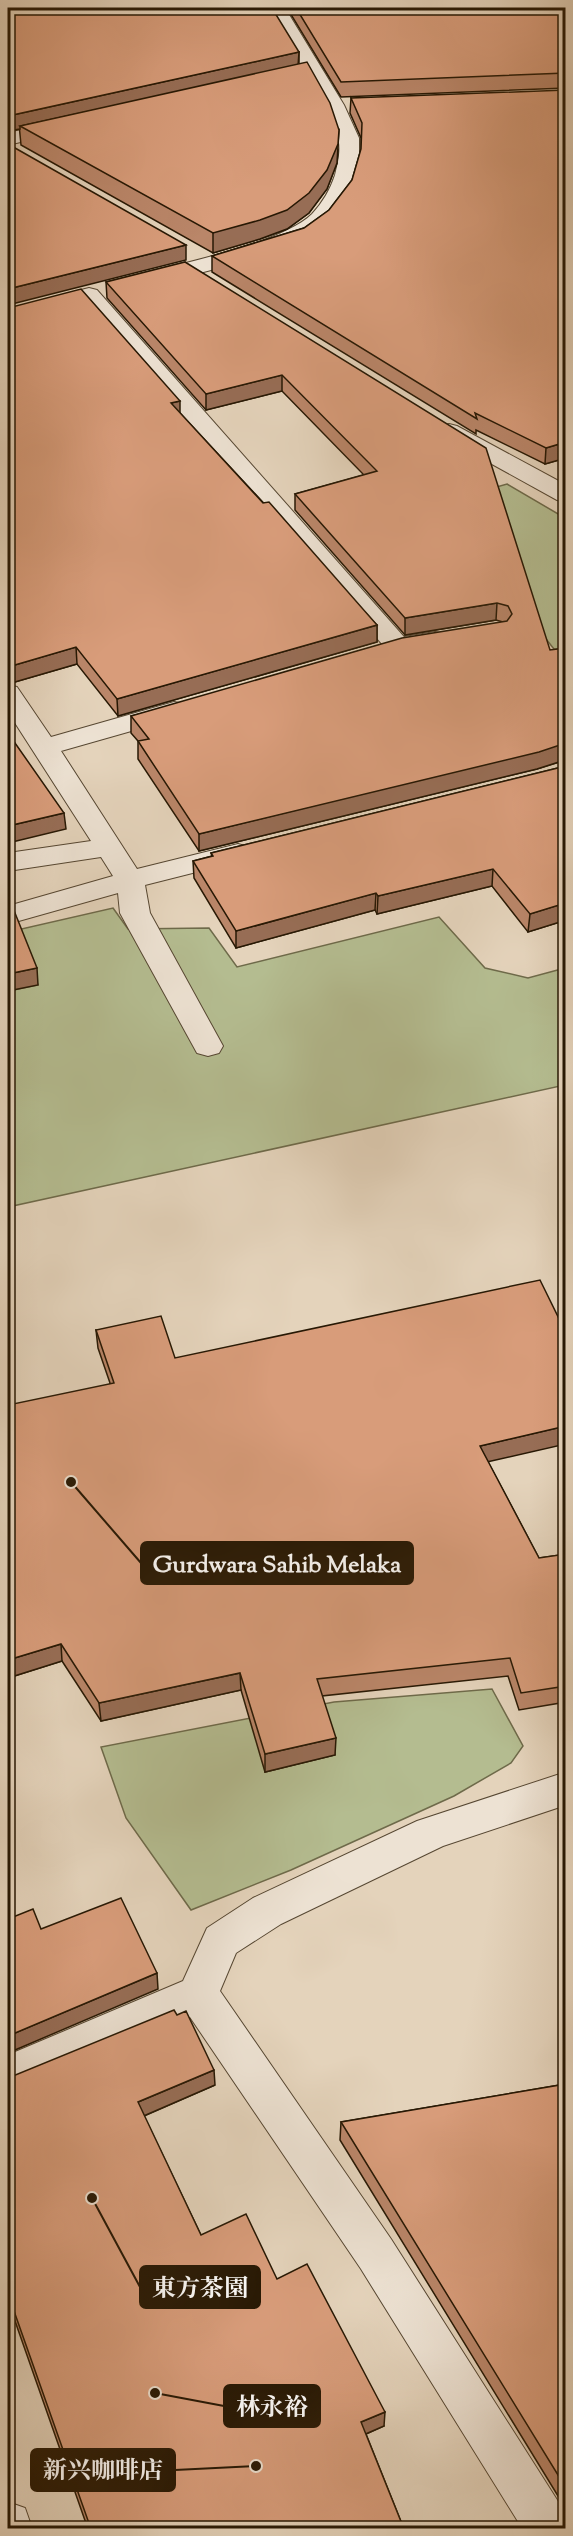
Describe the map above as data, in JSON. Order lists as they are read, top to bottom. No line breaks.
{"places":["Gurdwara Sahib Melaka","東方茶園","林永裕","新兴咖啡店"]}
